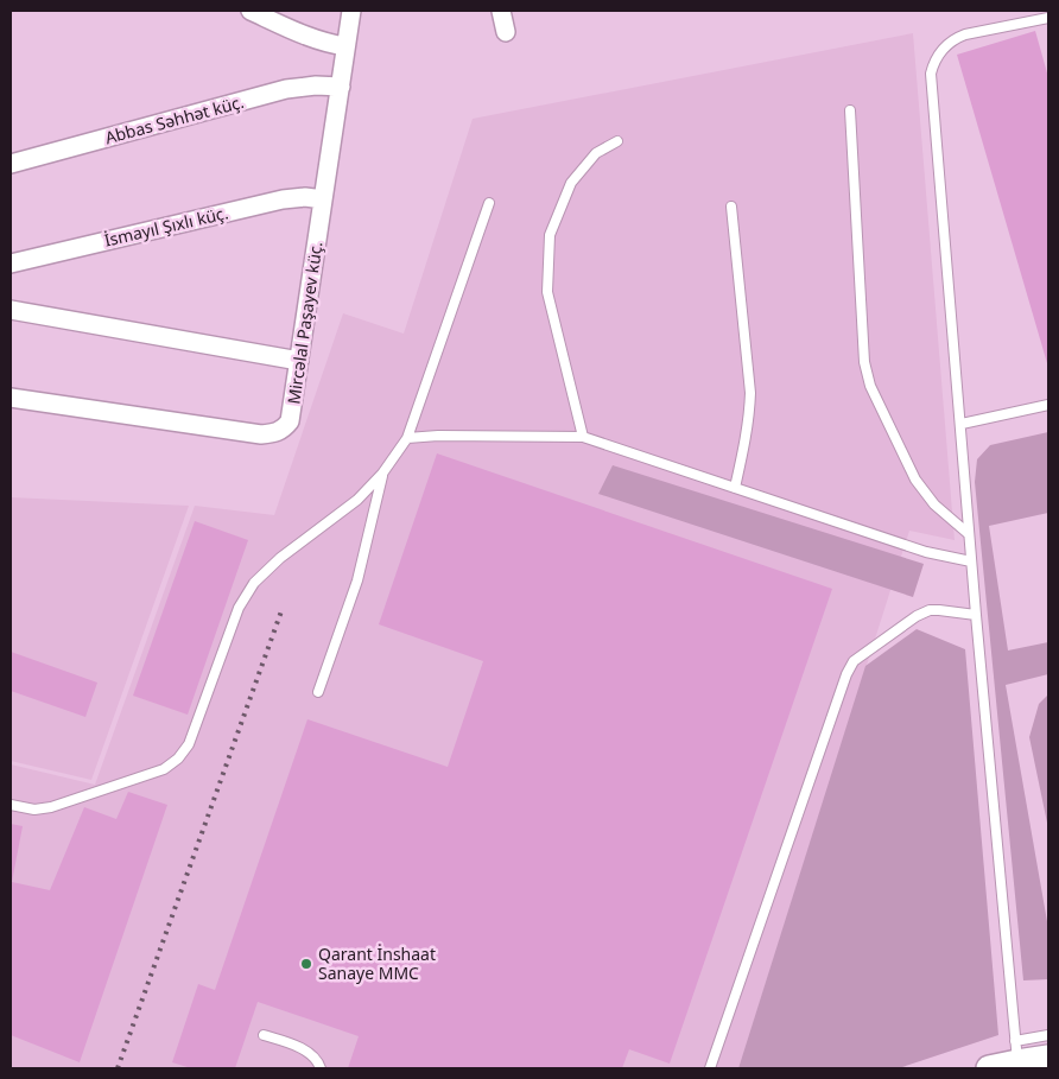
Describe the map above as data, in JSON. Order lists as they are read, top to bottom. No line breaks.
{"streets":{"street":["Abbas Səhhət küç.","İsmayıl Şıxlı küç.","Mircəlal Paşayev küç."]},"crossings":[["Abbas Səhhət küç.","Mircəlal Paşayev küç."],["İsmayıl Şıxlı küç.","Mircəlal Paşayev küç."]],"places":["Qarant İnshaat Sanaye MMC"]}
